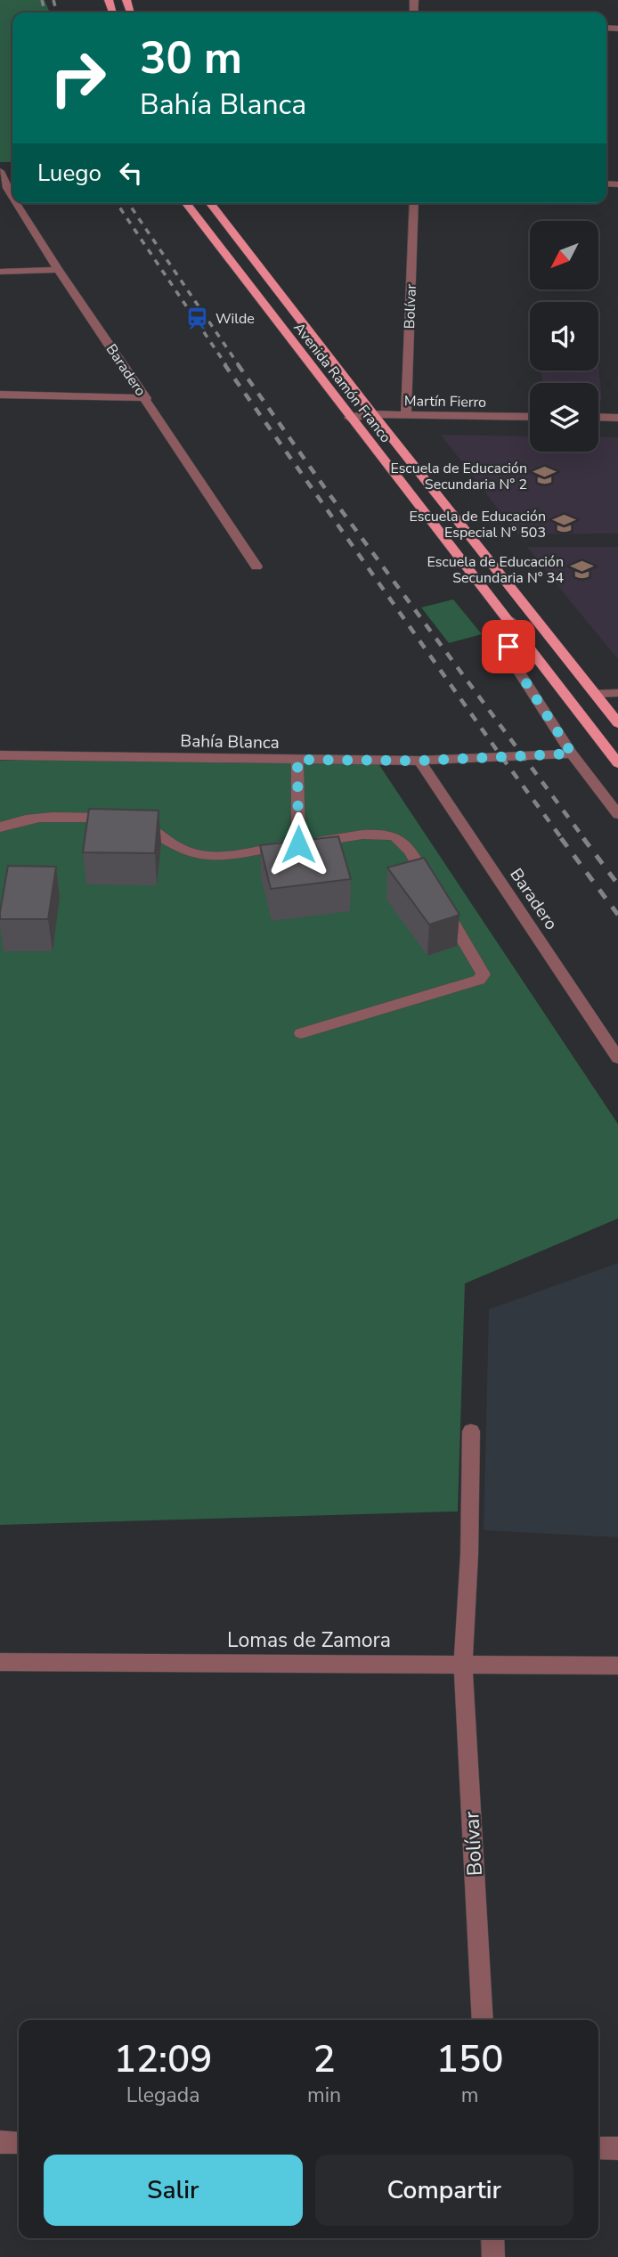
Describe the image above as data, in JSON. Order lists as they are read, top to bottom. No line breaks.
{"streets":{"main road":["Avenida Ramón Franco"],"street":["Bolívar","Baradero","Martín Fierro","Bahía Blanca","Lomas de Zamora"]},"crossings":[["Bolívar","Martín Fierro"],["Bolívar","Lomas de Zamora"],["Baradero","Bahía Blanca"],["Avenida Ramón Franco","Martín Fierro"]],"places":{"station":["Wilde"],"school or university":["Escuela de Educación Secundaria N° 2","Escuela de Educación Especial N° 503","Escuela de Educación Secundaria N° 34"]},"north":"bottom left","page":{"turn":["30 m","Bahía Blanca"],"then":"Luego","eta":["12:09","Llegada","2","min","150","m"],"buttons":["Salir","Compartir"]}}
